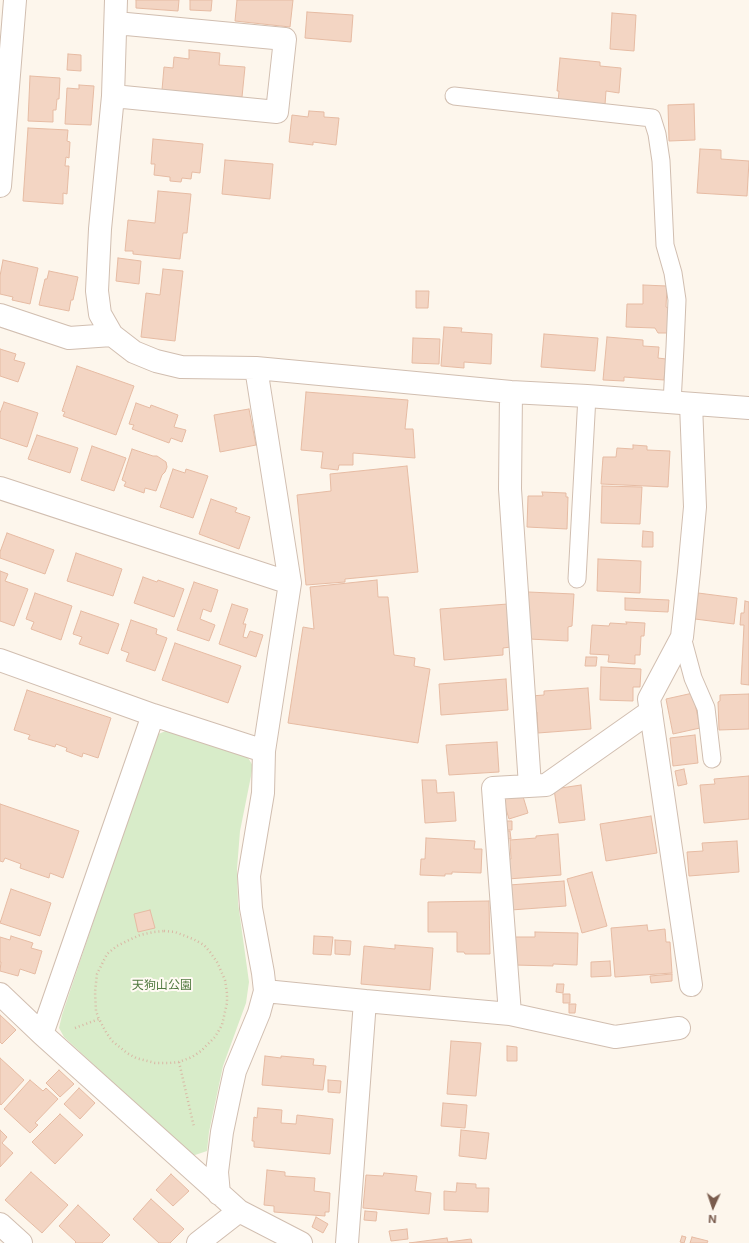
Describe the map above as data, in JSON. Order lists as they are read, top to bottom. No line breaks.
{"parks":["天狗山公園"],"north":"bottom"}
